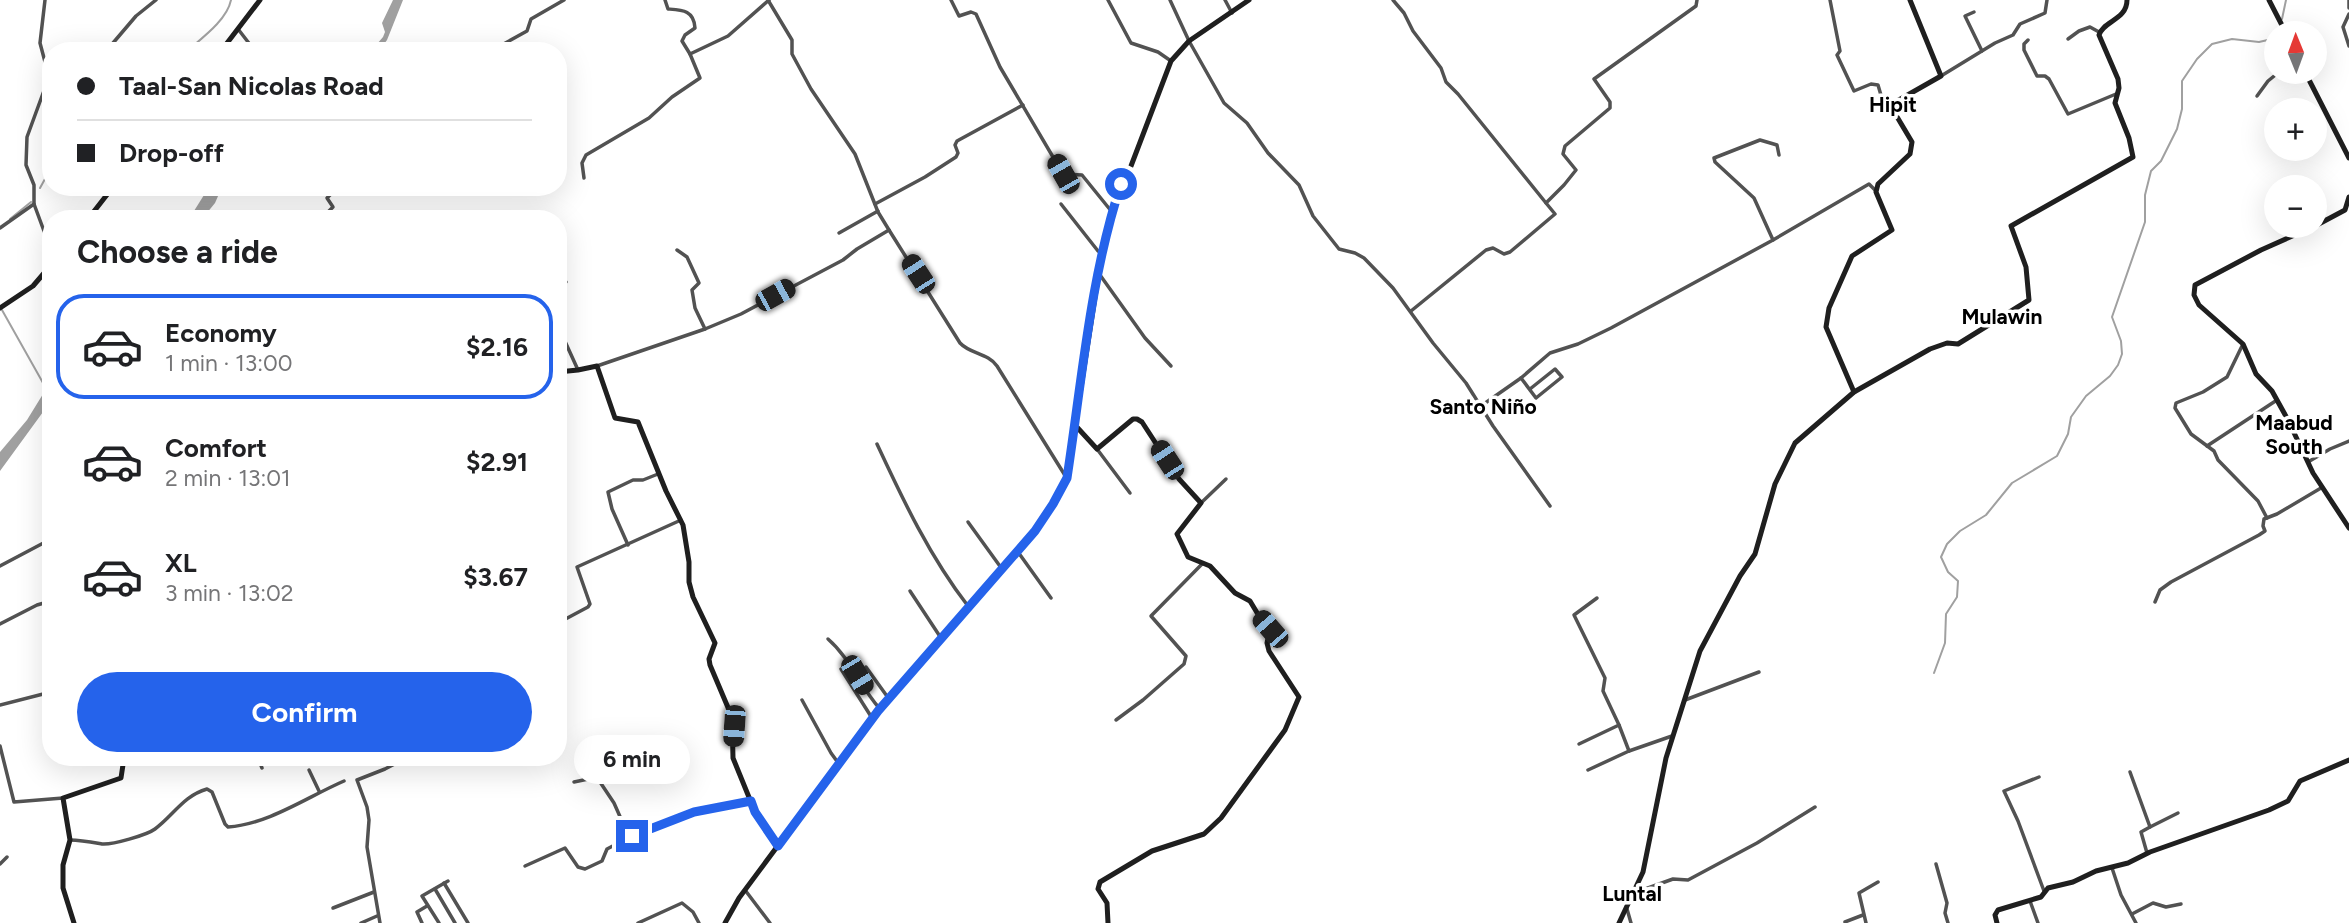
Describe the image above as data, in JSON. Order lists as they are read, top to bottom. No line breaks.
{"districts":["Hipit","Mulawin","Santo Niño","Maabud South","Luntal"],"north":"top","page":{"map_buttons":["+","−"],"banner":["Taal-San Nicolas Road","Drop-off"],"heading":"Choose a ride","list":[{"name":"Economy","note":"1 min · 13:00","value":"$2.16"},{"name":"Comfort","note":"2 min · 13:01","value":"$2.91"},{"name":"XL","note":"3 min · 13:02","value":"$3.67"}],"buttons":"Confirm","bubble":"6 min"}}
